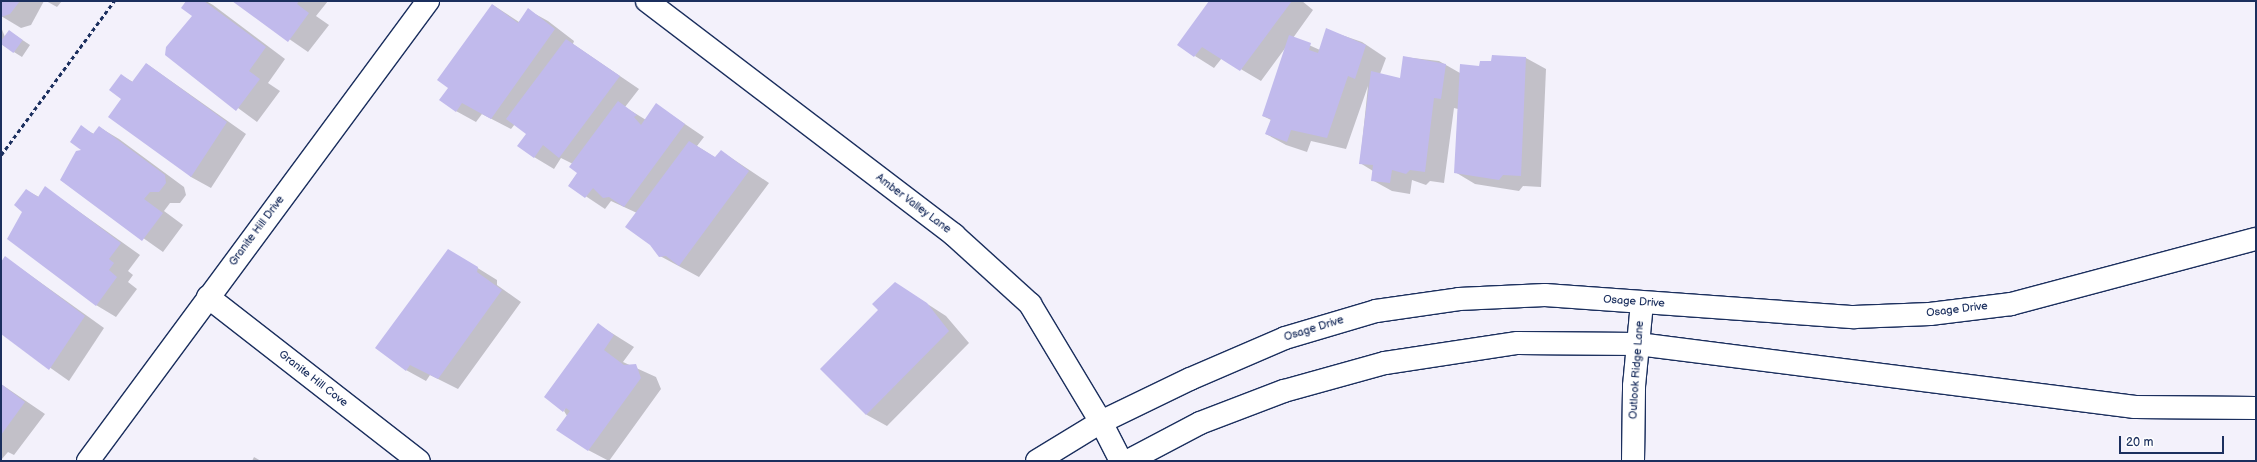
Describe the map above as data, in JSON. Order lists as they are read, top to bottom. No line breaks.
{"streets":{"street":["Amber Valley Lane","Granite Hill Drive","Osage Drive","Outlook Ridge Lane","Granite Hill Cove"]},"crossings":[["Amber Valley Lane","Osage Drive"],["Granite Hill Drive","Granite Hill Cove"],["Osage Drive","Outlook Ridge Lane"]],"scale_bar":"20 m"}
